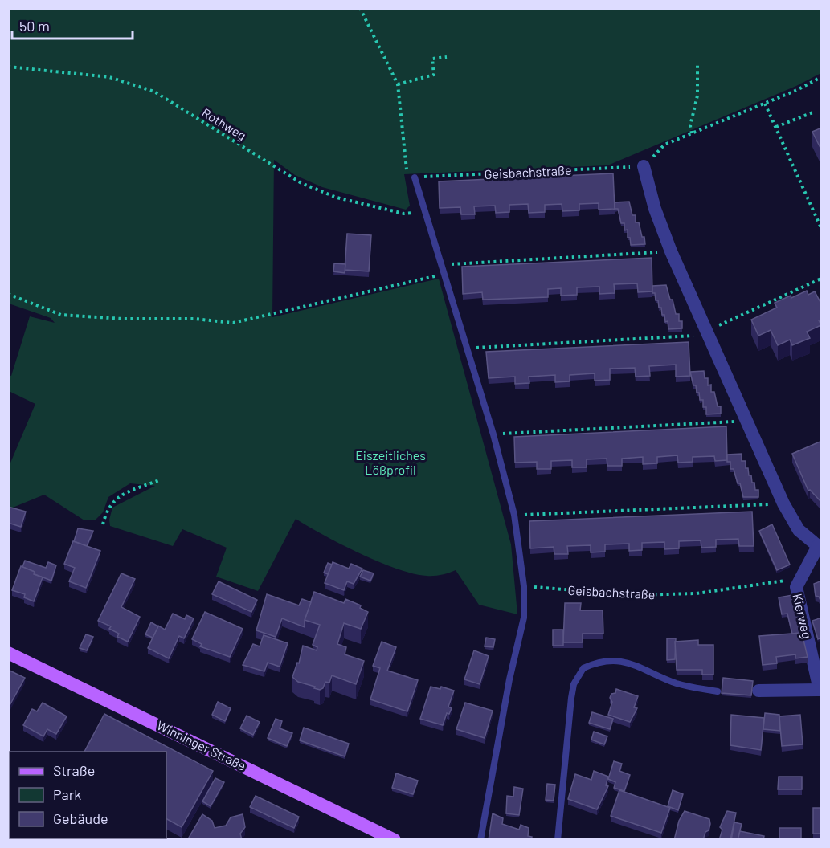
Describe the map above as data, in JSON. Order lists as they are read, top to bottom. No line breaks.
{"streets":{"main road":["Winninger Straße"],"street":["Kierweg"],"path":["Rothweg","Geisbachstraße"]},"crossings":[["Geisbachstraße","Kierweg"]],"parks":["Eiszeitliches Lößprofil"],"legend":["Straße","Park","Gebäude"],"scale_bar":"50 m"}
